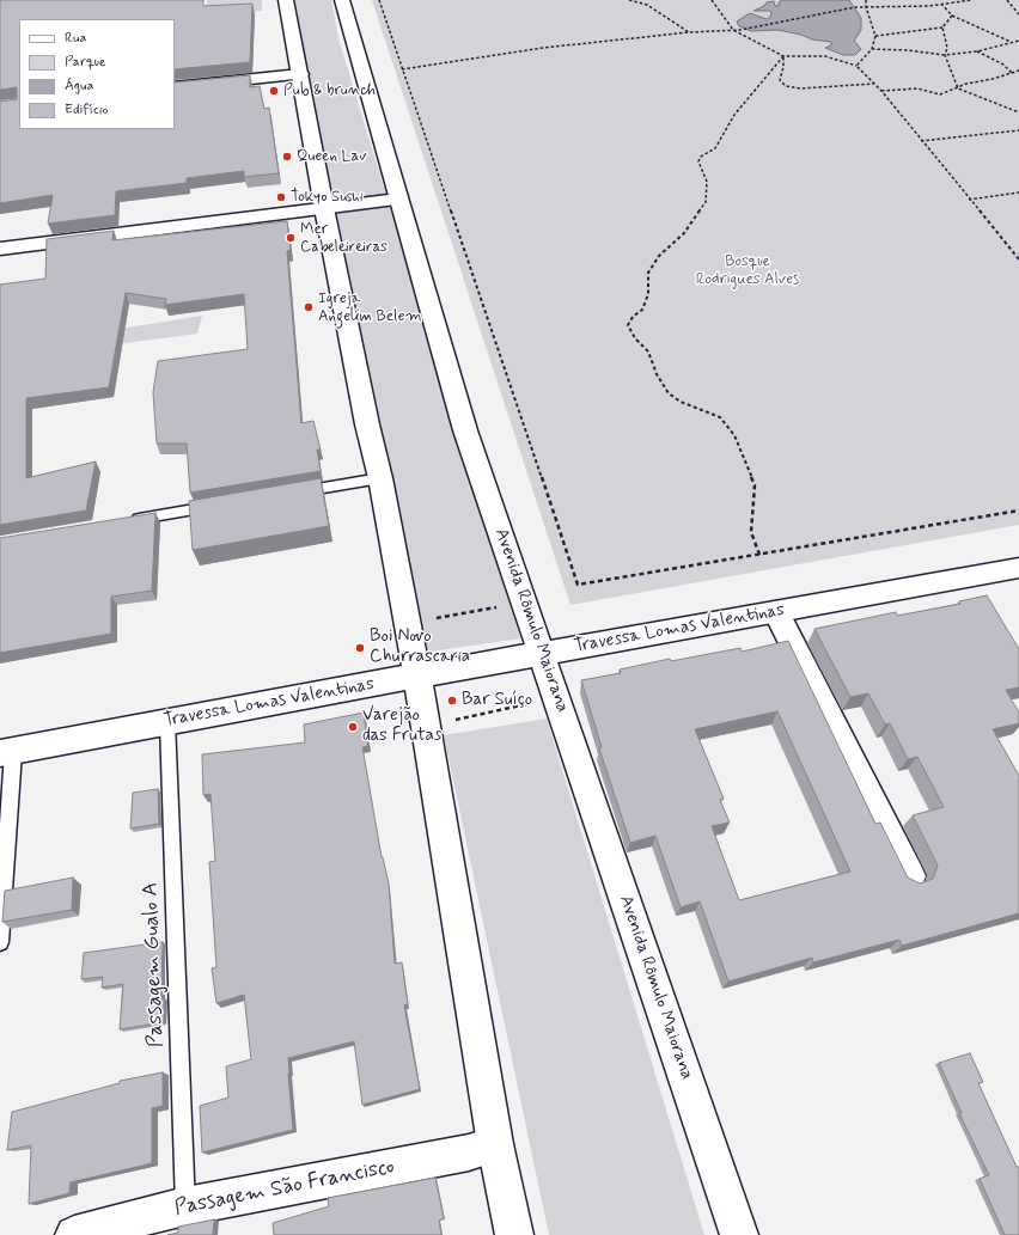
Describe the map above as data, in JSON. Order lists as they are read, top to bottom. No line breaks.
{"streets":{"street":["Avenida Rômulo Maiorana","Travessa Lomas Valentinas","Passagem São Francisco"],"lane":["Passagem Gualo A"]},"crossings":[["Avenida Rômulo Maiorana","Travessa Lomas Valentinas"],["Travessa Lomas Valentinas","Passagem Gualo A"],["Passagem Gualo A","Passagem São Francisco"]],"parks":["Bosque Rodrigues Alves"],"places":["Pub & brunch","Queen Lav","Tokyo Sushi","Mer Cabeleireiras","Igreja Angelim Belem","Boi Novo Churrascaria","Bar Suíço","Varejão das Frutas"],"legend":["Rua","Parque","Água","Edifício"]}
